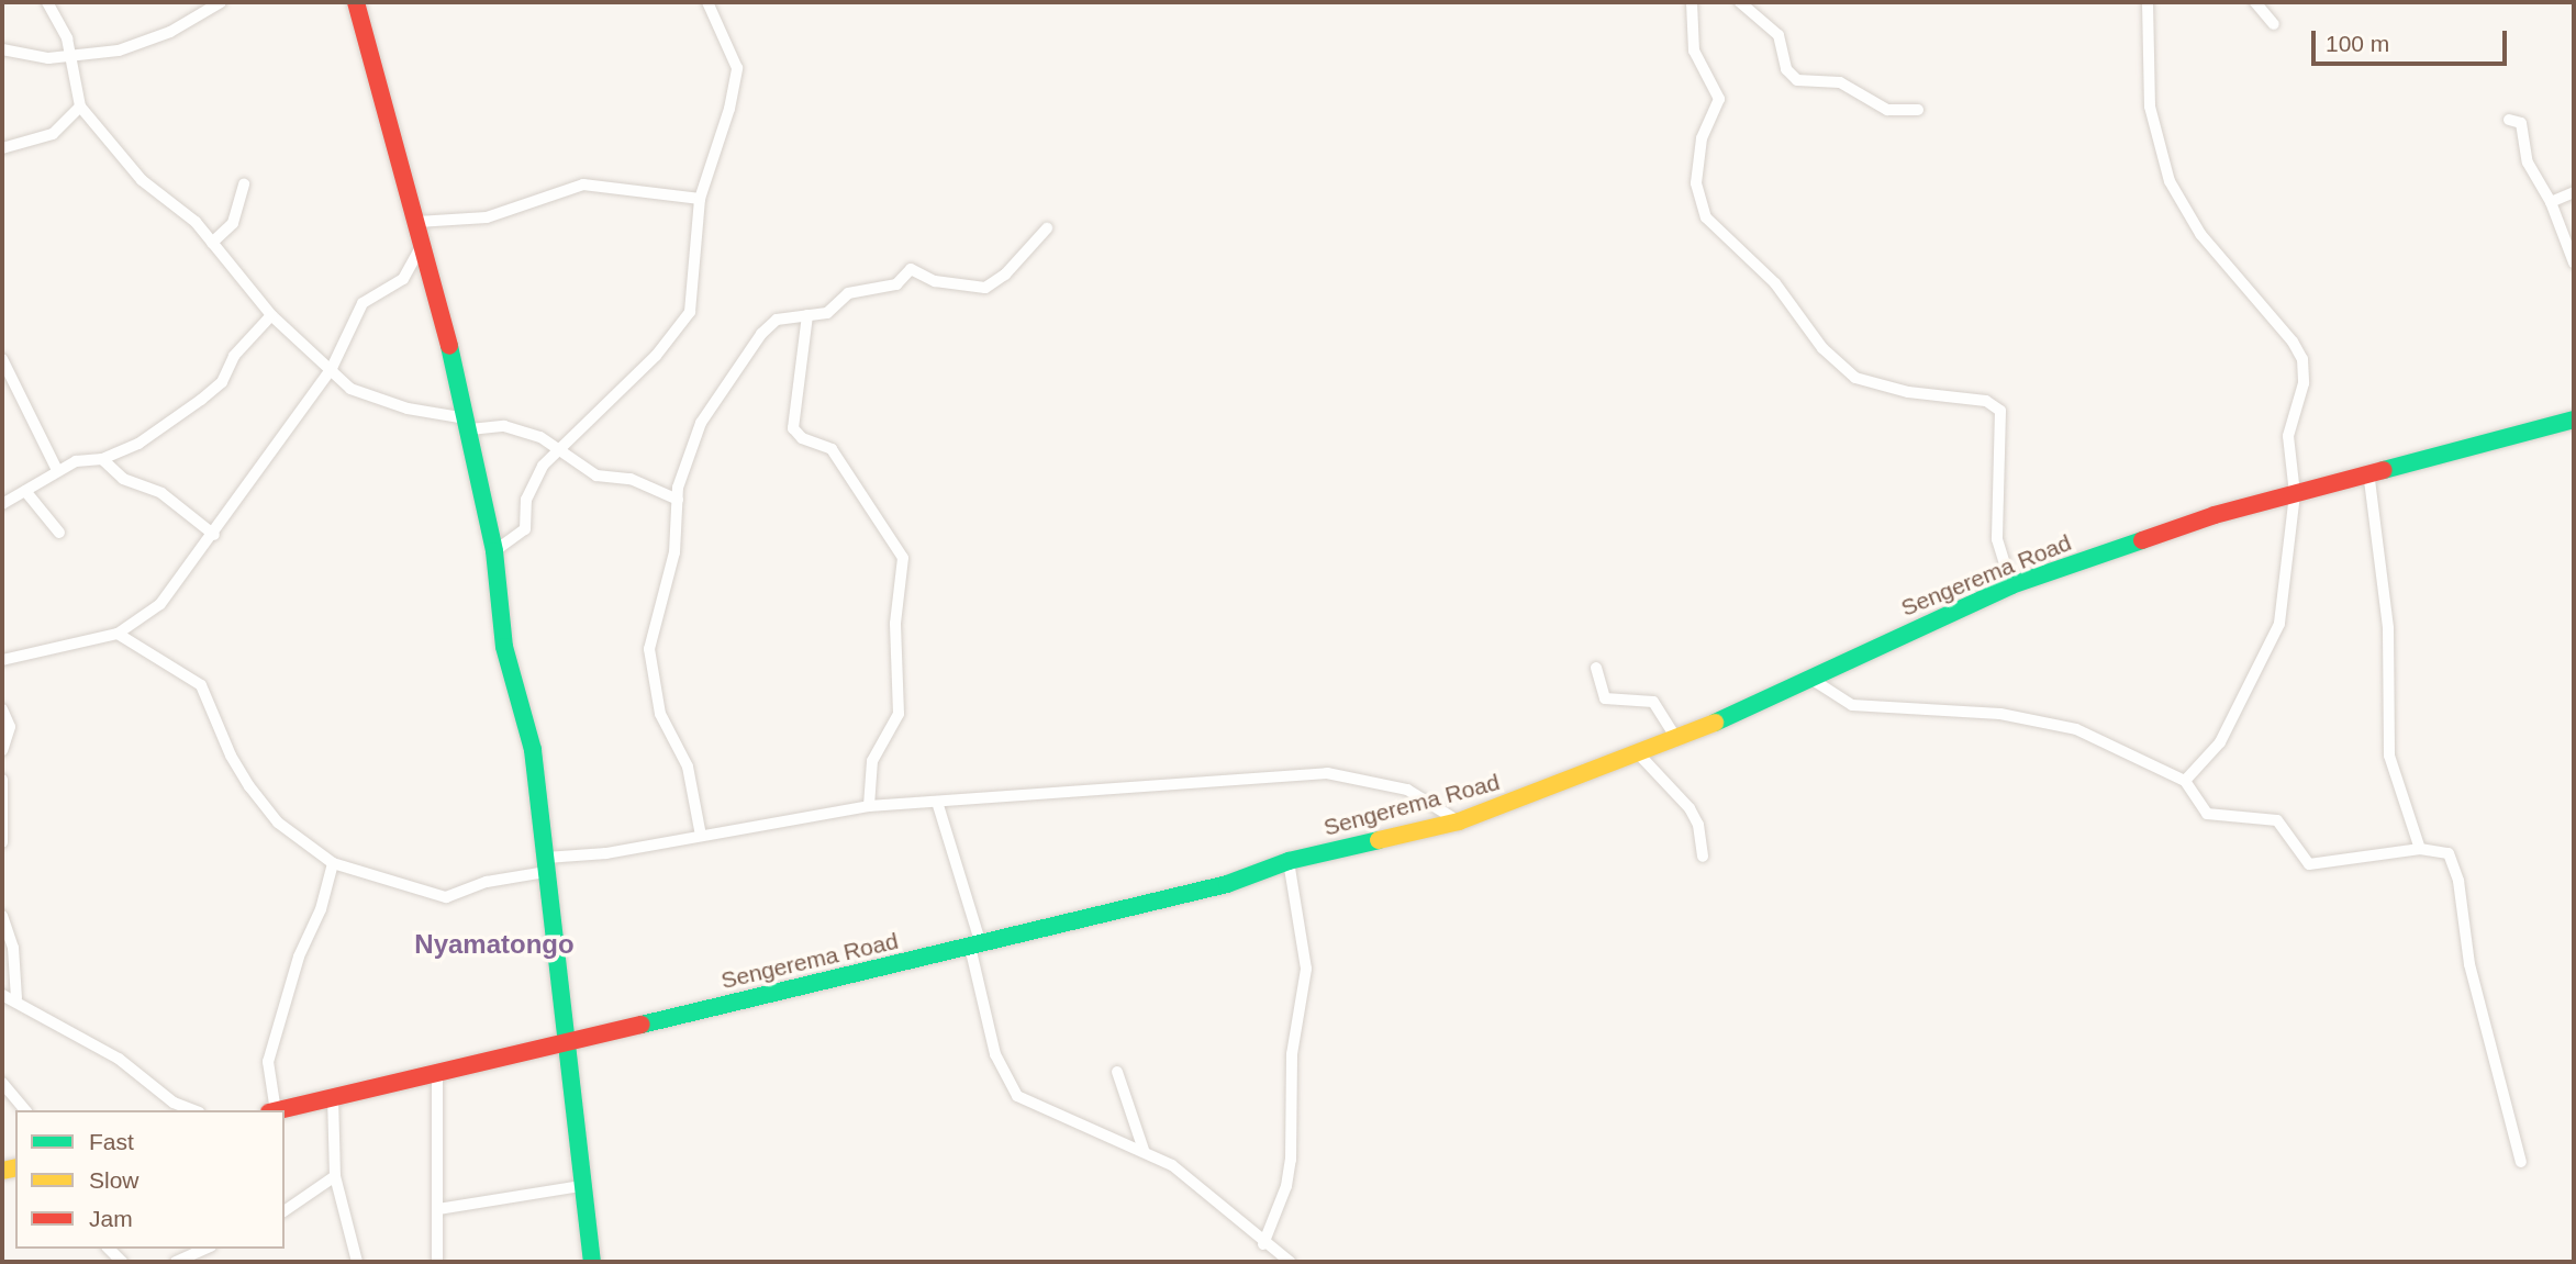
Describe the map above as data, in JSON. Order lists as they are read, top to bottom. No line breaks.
{"streets":{"main road":["Sengerema Road"]},"districts":["Nyamatongo"],"legend":["Fast","Slow","Jam"],"scale_bar":"100 m"}
